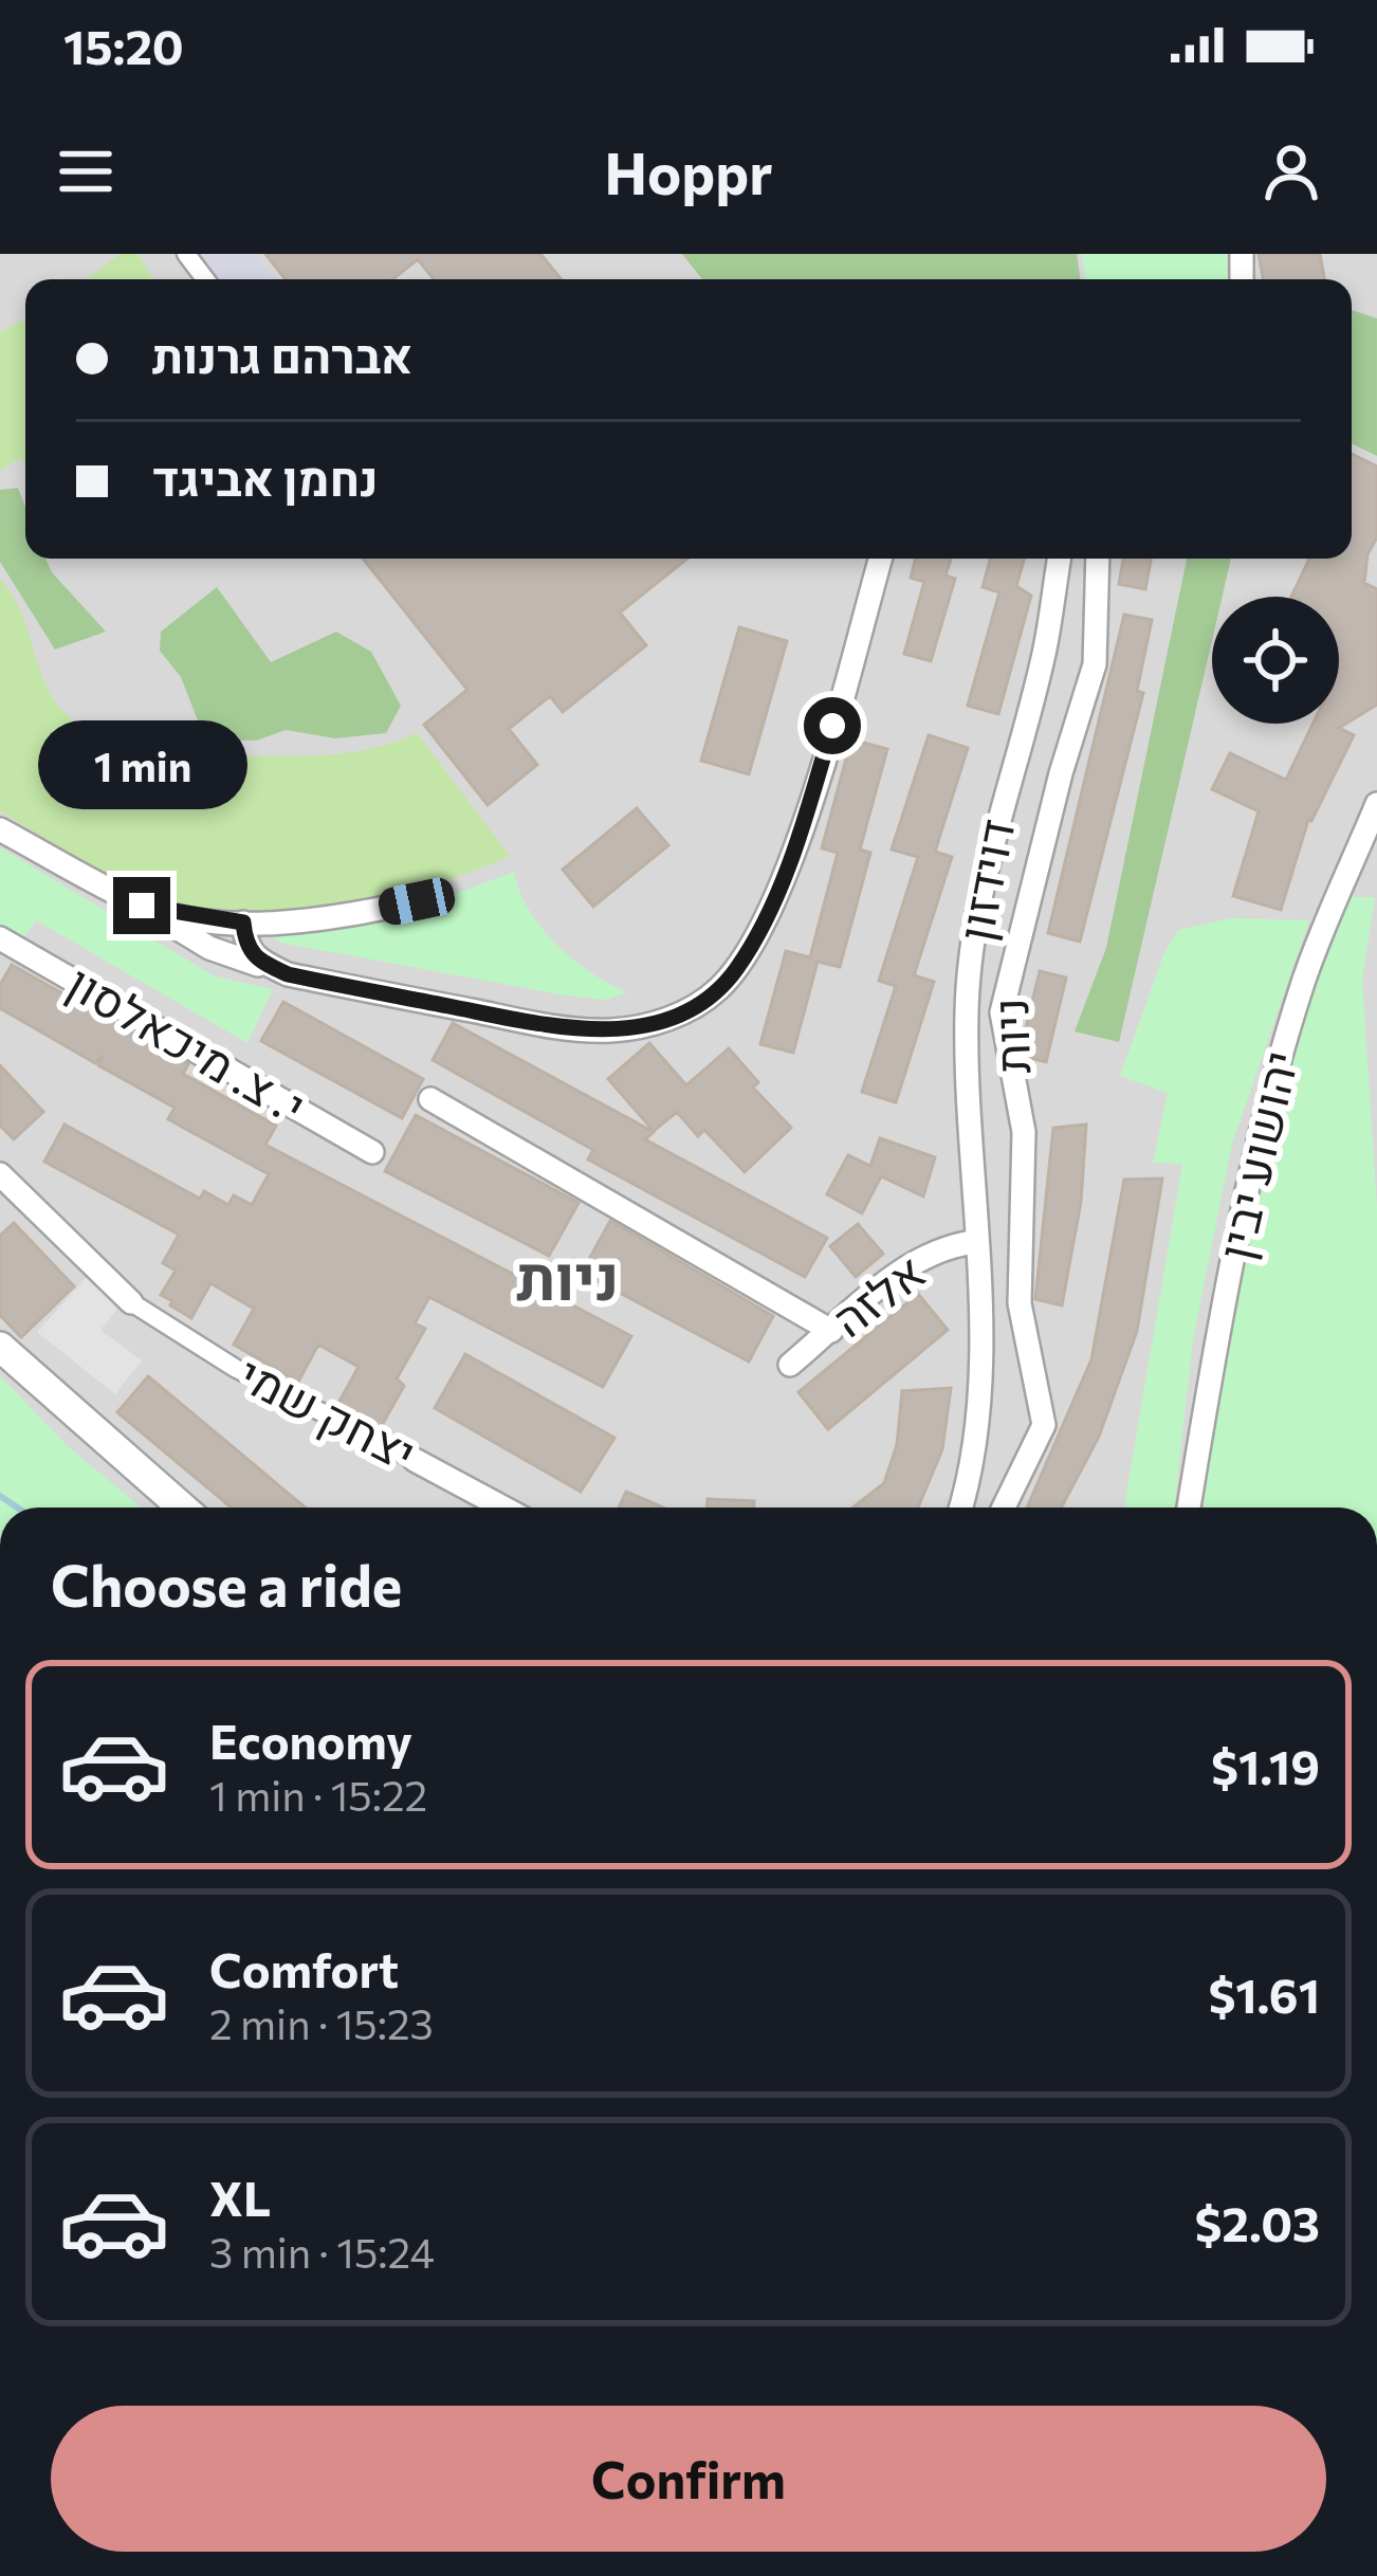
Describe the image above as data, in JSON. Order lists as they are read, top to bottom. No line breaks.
{"streets":{"street":["דוידזון","ניות","י. צ. מיכאלסון","יהושוע יבין","אלזה","יצחק שמי"]},"crossings":[["דוידזון","אלזה"]],"districts":["ניות"],"page":{"status":"15:20","header":"Hoppr","banner":["אברהם גרנות","נחמן אביגד"],"bubble":"1 min","heading":"Choose a ride","list":[{"name":"Economy","note":"1 min · 15:22","value":"$1.19"},{"name":"Comfort","note":"2 min · 15:23","value":"$1.61"},{"name":"XL","note":"3 min · 15:24","value":"$2.03"}],"buttons":"Confirm"}}
